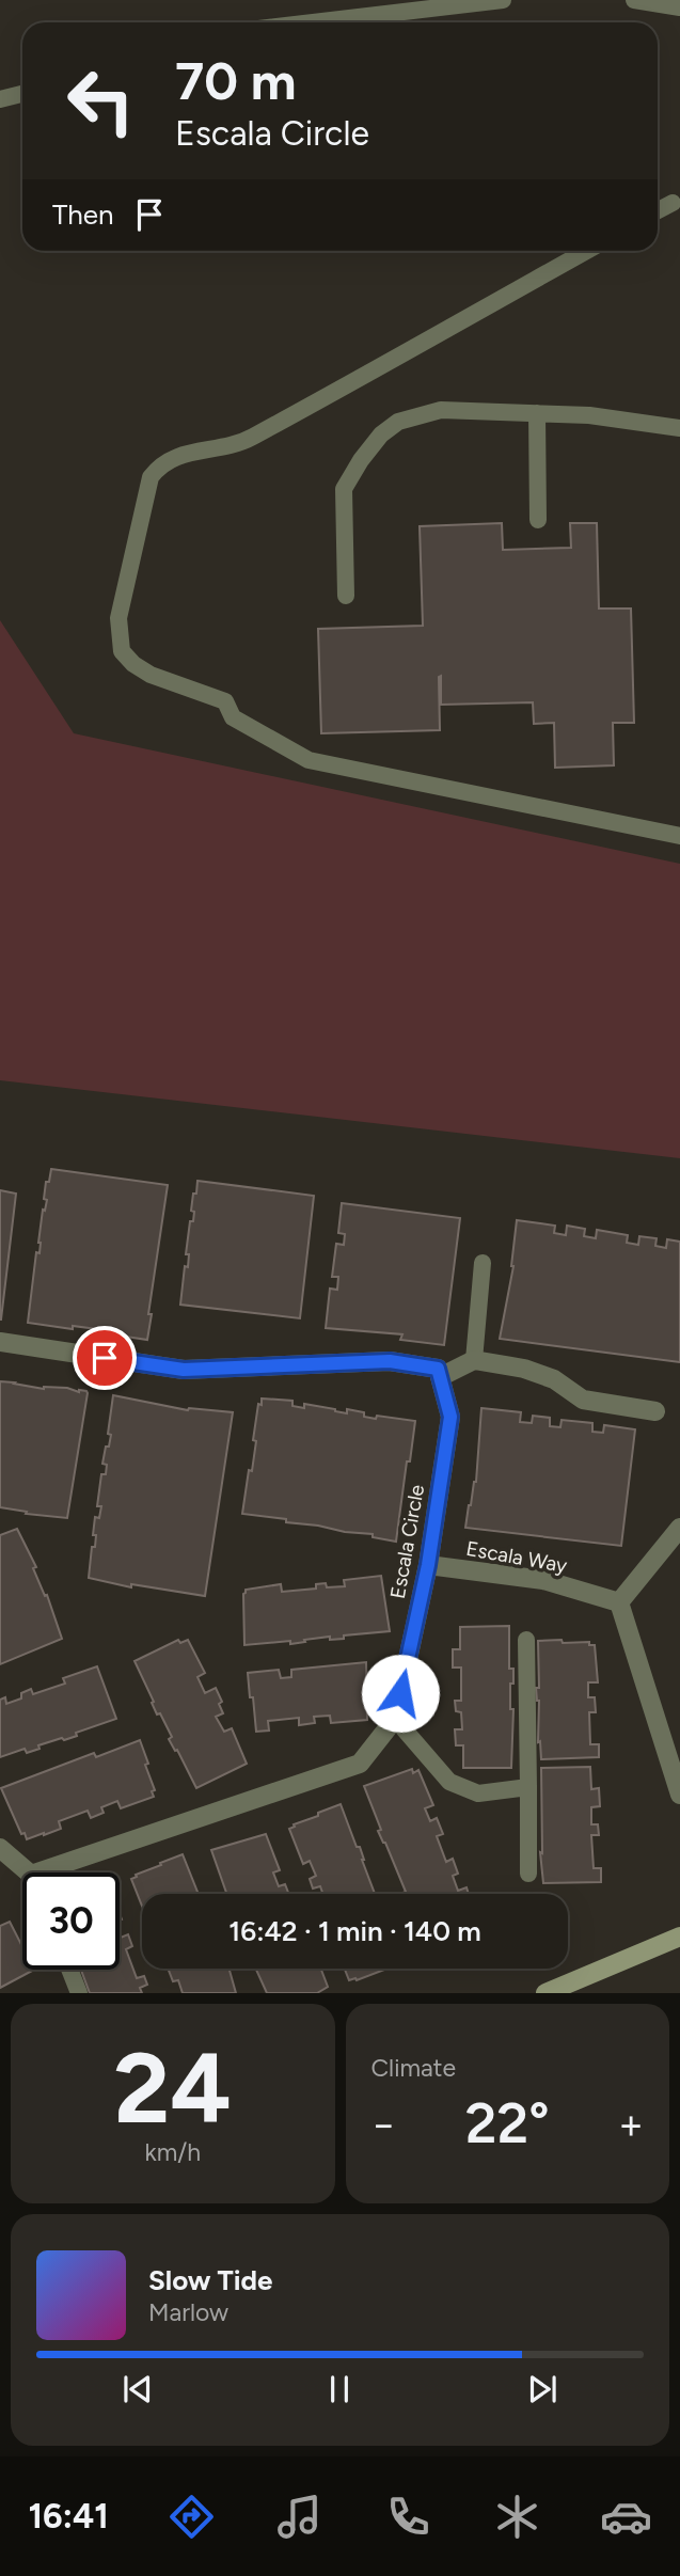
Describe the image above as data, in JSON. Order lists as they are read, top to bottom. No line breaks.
{"streets":{"street":["Escala Circle","Escala Way"]},"crossings":[["Escala Circle","Escala Way"]],"page":{"turn":["70 m","Escala Circle"],"then":"Then","limit":"30","trip":"16:42 · 1 min · 140 m","tile":[["24","km/h"],"Climate"],"heat":["−","22°","+"],"song":["Slow Tide","Marlow"],"tabs":"16:41"}}
